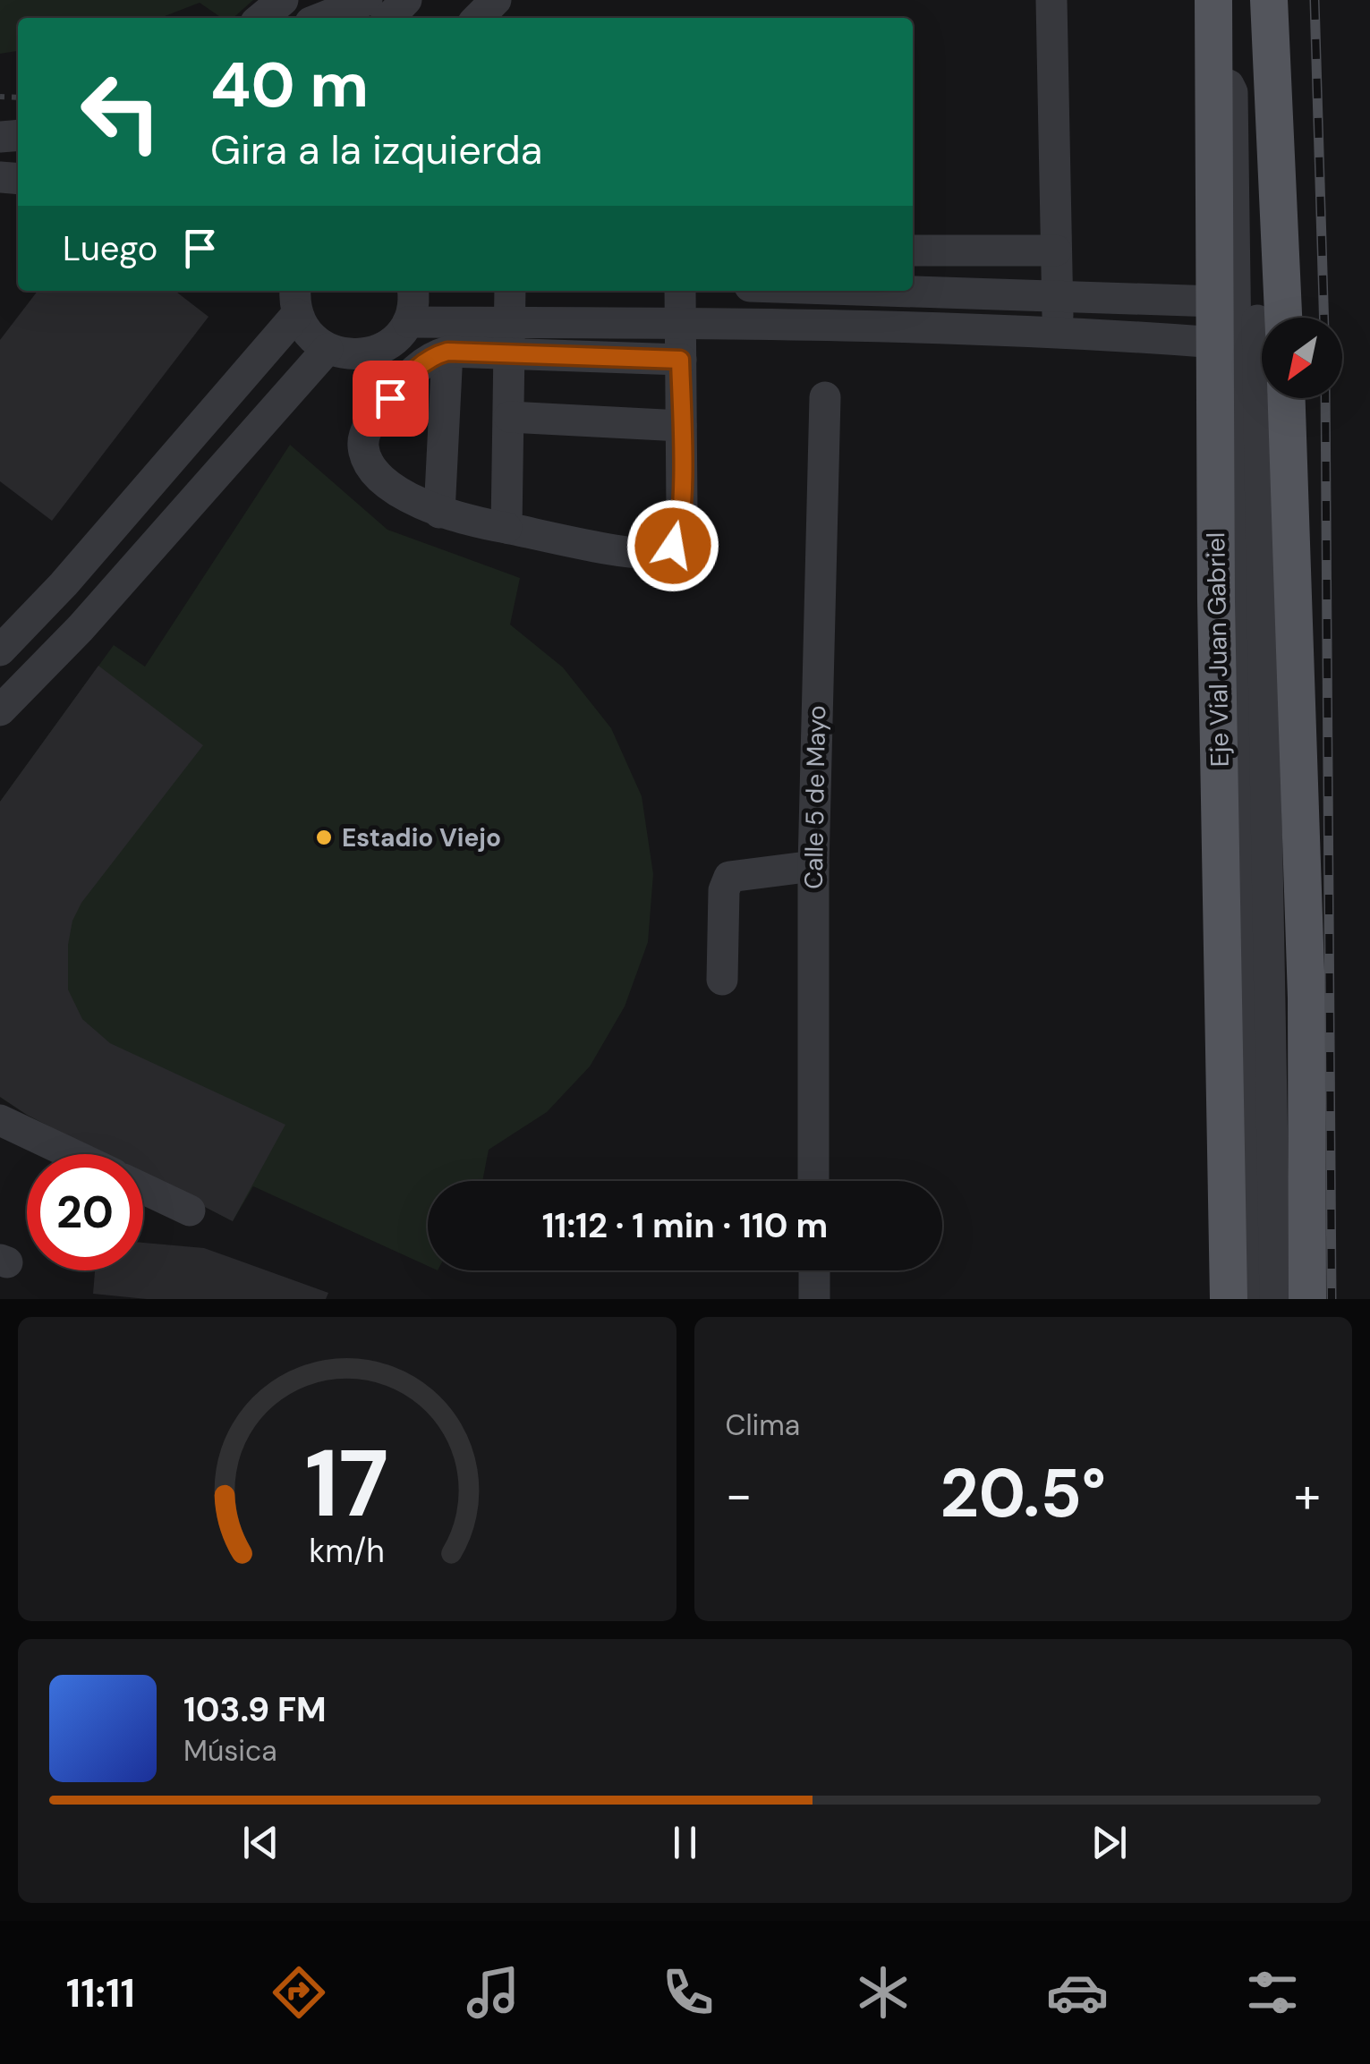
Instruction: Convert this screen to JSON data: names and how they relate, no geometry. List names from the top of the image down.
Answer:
{
  "streets": {
    "main road": ["Eje Vial Juan Gabriel"],
    "street": ["Calle 5 de Mayo"]
  },
  "places": ["Estadio Viejo"],
  "north": "bottom left",
  "page": {
    "turn": ["40 m", "Gira a la izquierda"],
    "then": "Luego",
    "limit": "20",
    "trip": "11:12 · 1 min · 110 m",
    "tile": "Clima",
    "heat": ["−", "20.5°", "+"],
    "song": ["103.9 FM", "Música"],
    "tabs": "11:11",
    "gauge": ["17", "km/h"]
  }
}
